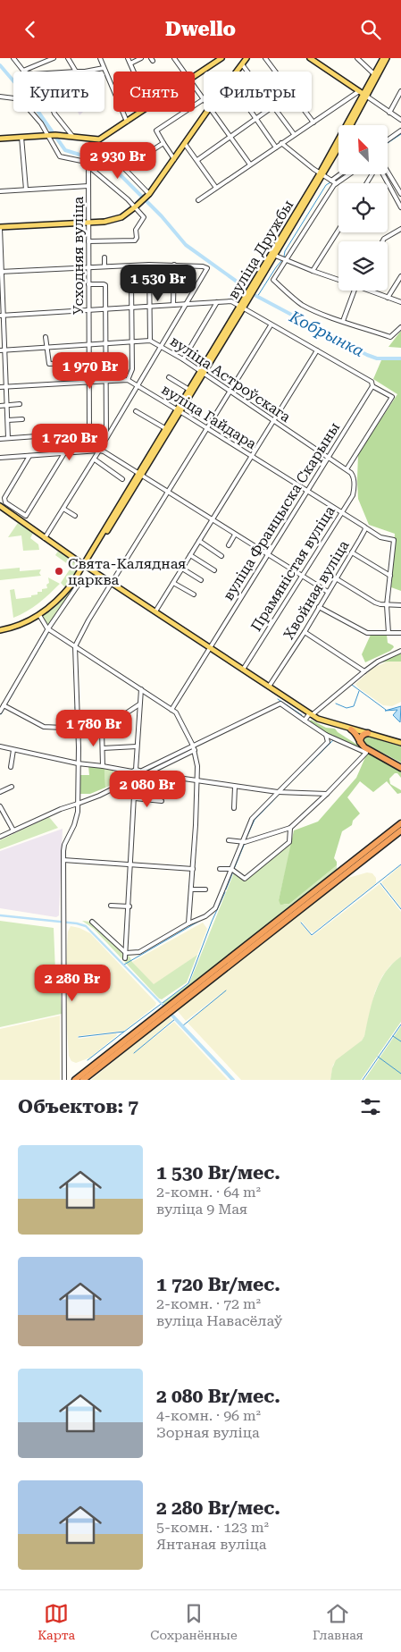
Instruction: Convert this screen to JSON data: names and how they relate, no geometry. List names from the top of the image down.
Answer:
{
  "streets": {
    "main road": ["вуліца Дружбы"],
    "street": [
      "Усходняя вуліца",
      "вуліца Астроўскага",
      "вуліца Гайдара",
      "вуліца Францыска Скарыны",
      "Прамяністая вуліца",
      "Хвойная вуліца"
    ]
  },
  "crossings": [
    ["вуліца Дружбы", "вуліца Астроўскага"],
    ["вуліца Дружбы", "вуліца Гайдара"],
    ["Усходняя вуліца", "вуліца Астроўскага"],
    ["вуліца Астроўскага", "вуліца Францыска Скарыны"],
    ["вуліца Астроўскага", "Прамяністая вуліца"],
    ["вуліца Гайдара", "вуліца Францыска Скарыны"],
    ["вуліца Гайдара", "Прамяністая вуліца"]
  ],
  "water": ["Кобрынка"],
  "places": ["Свята-Калядная царква"],
  "north": "top left",
  "page": {
    "header": "Dwello",
    "chip": ["Купить", "Снять", "Фильтры"],
    "price": [
      "2 930 Br",
      "1 530 Br",
      "1 970 Br",
      "1 720 Br",
      "1 780 Br",
      "2 080 Br",
      "2 280 Br"
    ],
    "heading": "Объектов: 7",
    "list": [
      {
        "name": "1 530 Br/мес.",
        "note": "2-комн. · 64 m² · вуліца 9 Мая"
      },
      {
        "name": "1 720 Br/мес.",
        "note": "2-комн. · 72 m² · вуліца Навасёлаў"
      },
      {
        "name": "2 080 Br/мес.",
        "note": "4-комн. · 96 m² · Зорная вуліца"
      },
      {
        "name": "2 280 Br/мес.",
        "note": "5-комн. · 123 m² · Янтаная вуліца"
      }
    ],
    "tabs": ["Карта", "Сохранённые", "Главная"]
  }
}
